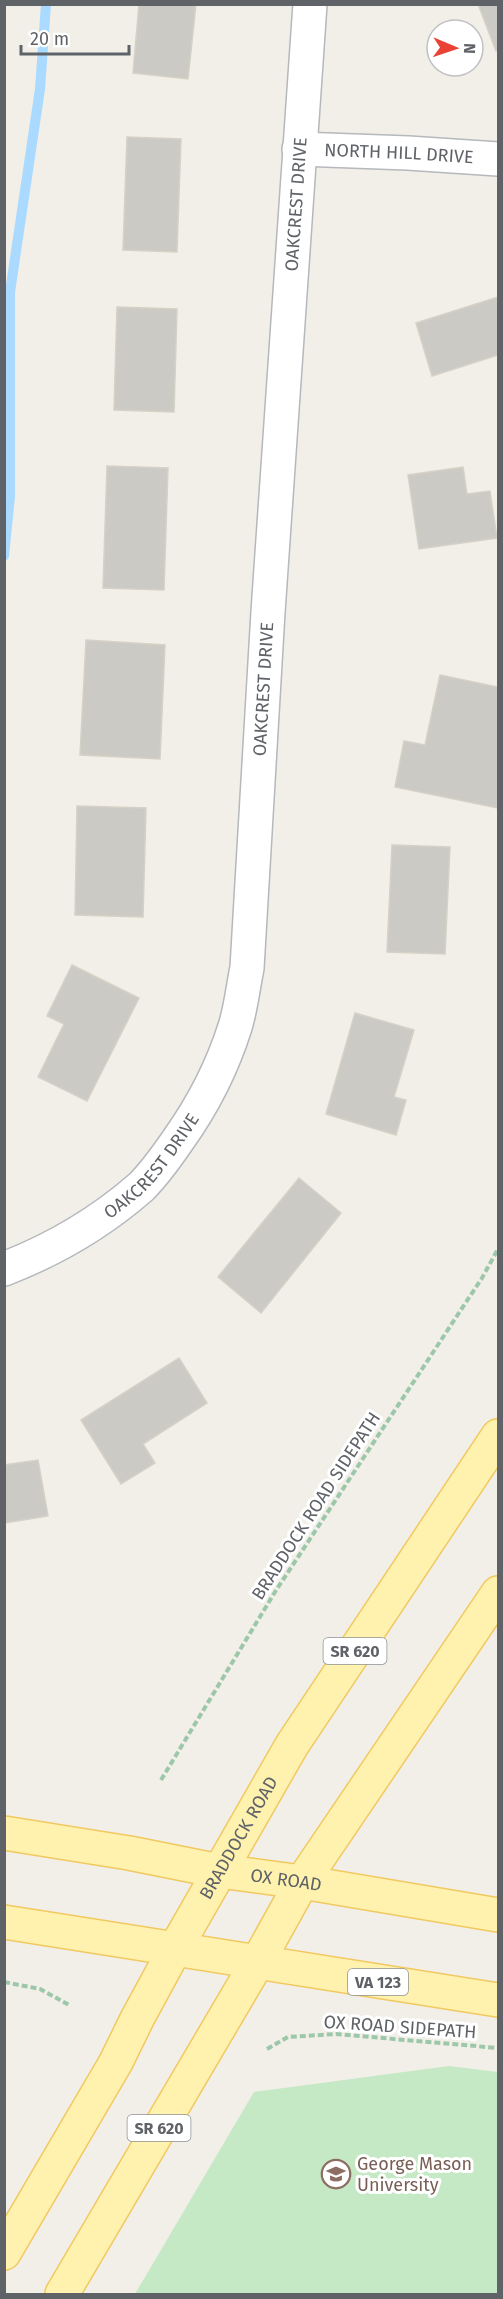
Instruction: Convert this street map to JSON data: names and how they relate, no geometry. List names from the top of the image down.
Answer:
{
  "streets": {
    "main road": [
      "SR 620",
      "BRADDOCK ROAD",
      "OX ROAD",
      "VA 123"
    ],
    "street": ["NORTH HILL DRIVE", "OAKCREST DRIVE"],
    "path": ["BRADDOCK ROAD SIDEPATH", "OX ROAD SIDEPATH"]
  },
  "crossings": [
    ["NORTH HILL DRIVE", "OAKCREST DRIVE"],
    ["SR 620", "OX ROAD"],
    ["SR 620", "VA 123"],
    ["BRADDOCK ROAD", "OX ROAD"],
    ["BRADDOCK ROAD", "VA 123"]
  ],
  "places": {
    "school or university": ["George Mason University"]
  },
  "scale_bar": "20 m",
  "north": "right"
}
